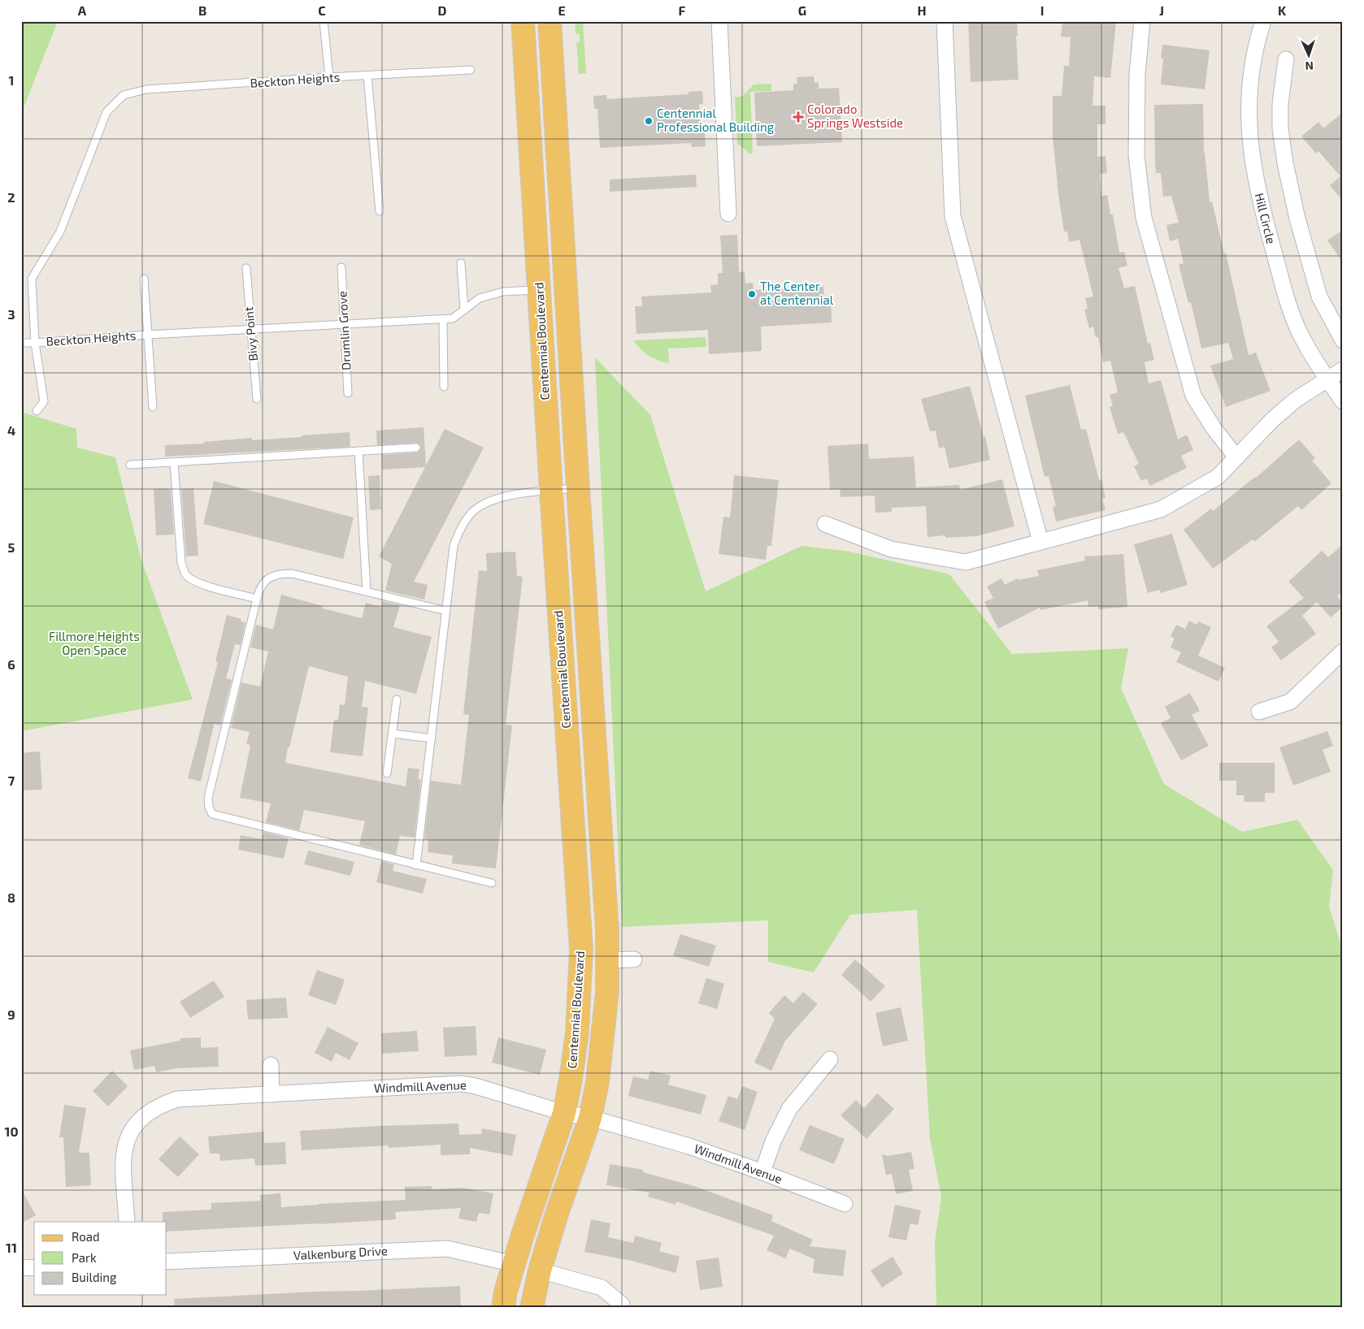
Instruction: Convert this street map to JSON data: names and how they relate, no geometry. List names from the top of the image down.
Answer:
{
  "streets": {
    "main road": ["Centennial Boulevard"],
    "street": ["Hill Circle", "Windmill Avenue", "Valkenburg Drive"],
    "lane": ["Beckton Heights", "Drumlin Grove", "Bivy Point"]
  },
  "crossings": [
    ["Beckton Heights", "Drumlin Grove"],
    ["Beckton Heights", "Bivy Point"],
    ["Beckton Heights", "Centennial Boulevard"],
    ["Centennial Boulevard", "Windmill Avenue"],
    ["Centennial Boulevard", "Valkenburg Drive"]
  ],
  "parks": ["Fillmore Heights Open Space"],
  "places": {
    "health": ["Colorado Springs Westside"],
    "other": ["Centennial Professional Building", "The Center at Centennial"]
  },
  "legend": ["Road", "Park", "Building"],
  "north": "bottom",
  "grid": {
    "columns": [
      "A",
      "B",
      "C",
      "D",
      "E",
      "F",
      "G",
      "H",
      "I",
      "J",
      "K"
    ],
    "rows": [
      "1",
      "2",
      "3",
      "4",
      "5",
      "6",
      "7",
      "8",
      "9",
      "10",
      "11"
    ]
  }
}
